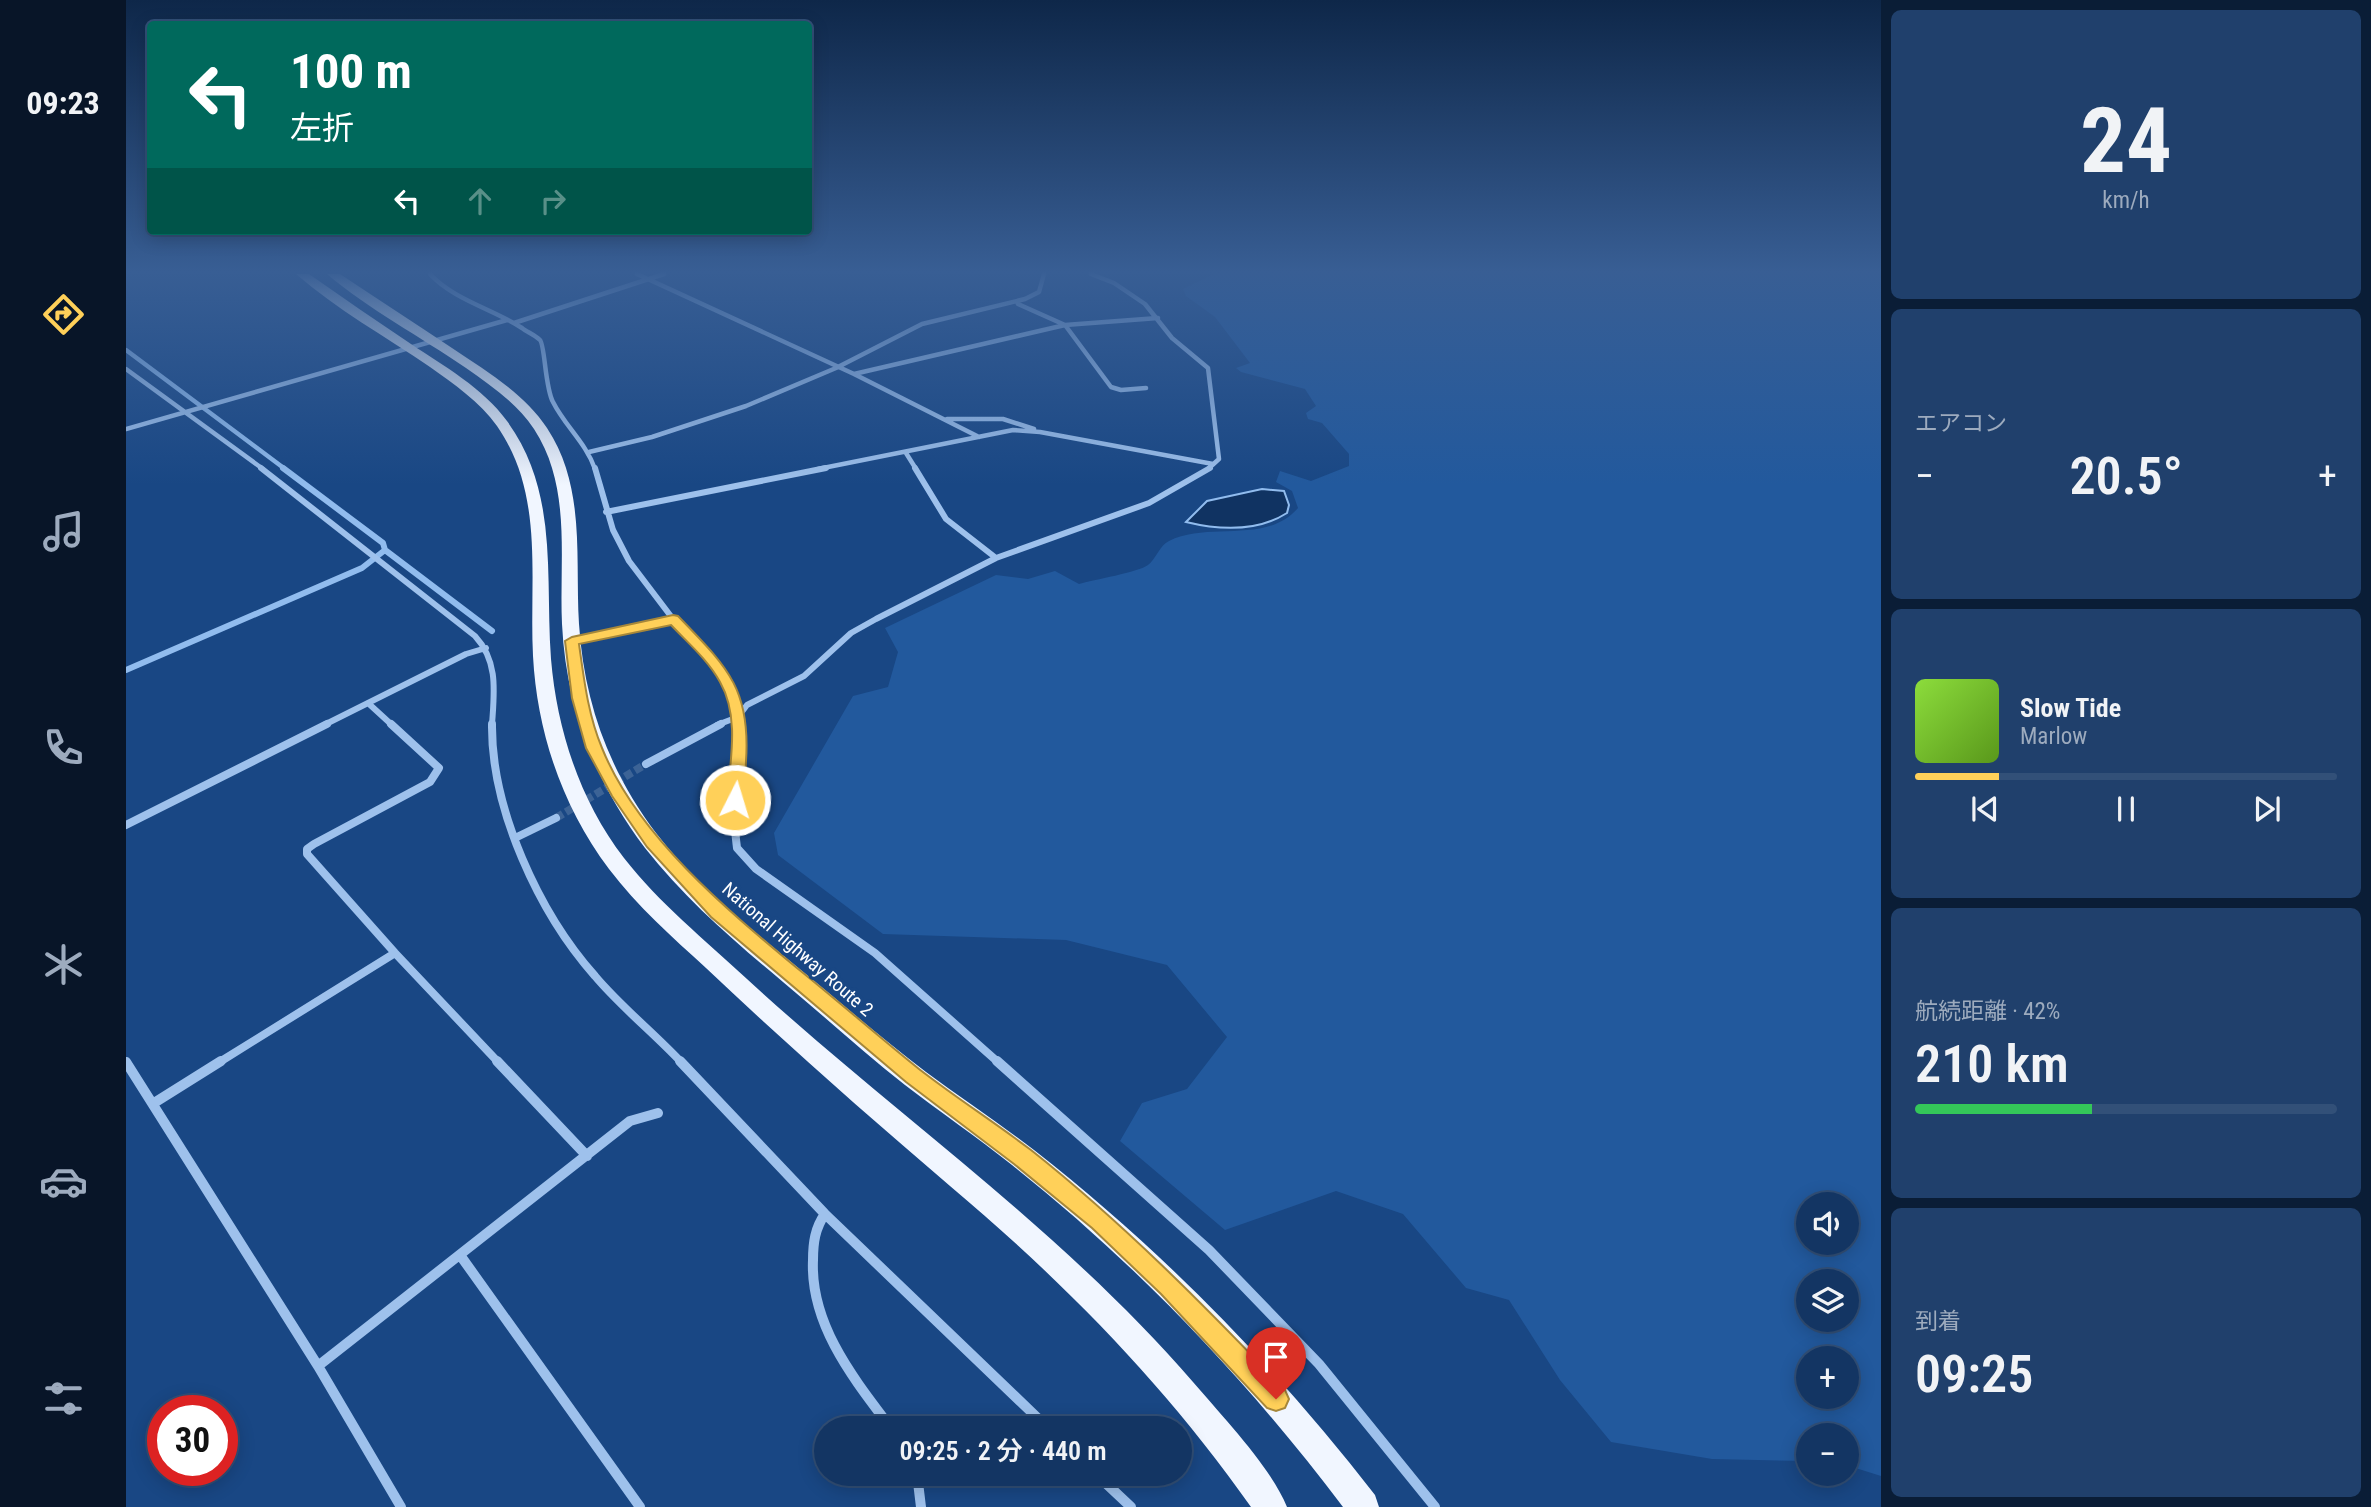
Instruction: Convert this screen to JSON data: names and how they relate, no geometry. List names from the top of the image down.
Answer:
{
  "streets": {
    "highway": ["National Highway Route 2"]
  },
  "page": {
    "tabs": "09:23",
    "tile": [
      ["24", "km/h"],
      "エアコン",
      ["航続距離 · 42%", "210 km"],
      ["到着", "09:25"]
    ],
    "turn": ["100 m", "左折"],
    "heat": ["−", "20.5°", "+"],
    "song": ["Slow Tide", "Marlow"],
    "map_buttons": ["+", "−"],
    "limit": "30",
    "trip": "09:25 · 2 分 · 440 m"
  }
}
